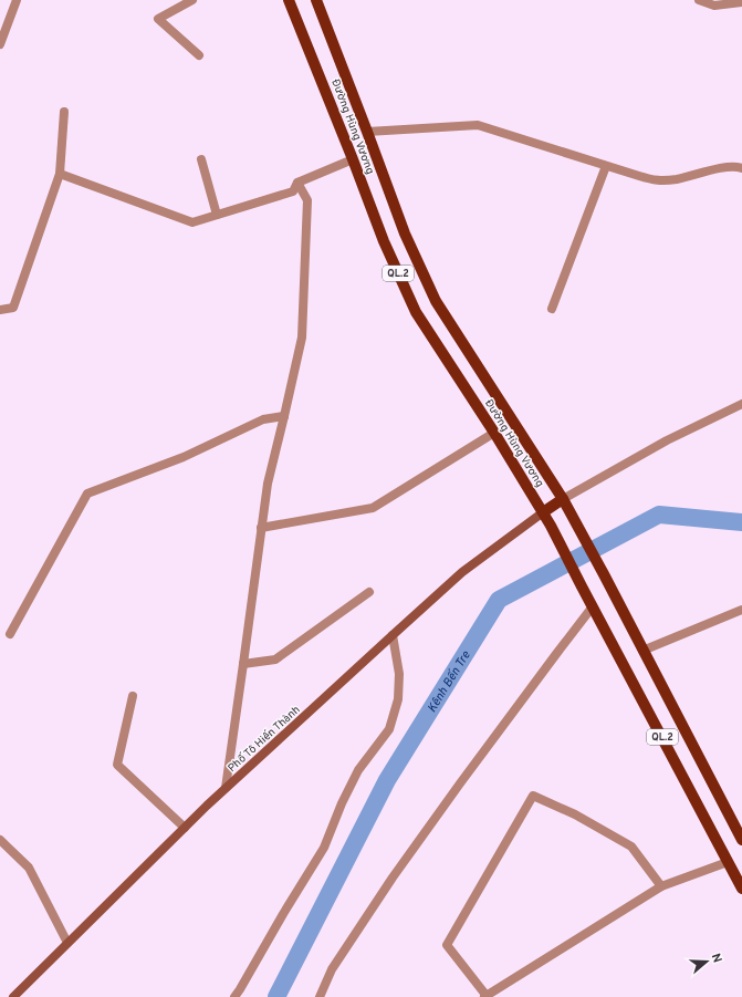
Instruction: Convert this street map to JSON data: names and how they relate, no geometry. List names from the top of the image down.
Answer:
{
  "streets": {
    "main road": ["Đường Hùng Vương", "QL.2"],
    "street": ["Phố Tô Hiến Thành"]
  },
  "crossings": [
    ["Đường Hùng Vương", "Phố Tô Hiến Thành"]
  ],
  "water": ["Kênh Bến Tre"],
  "north": "right"
}
